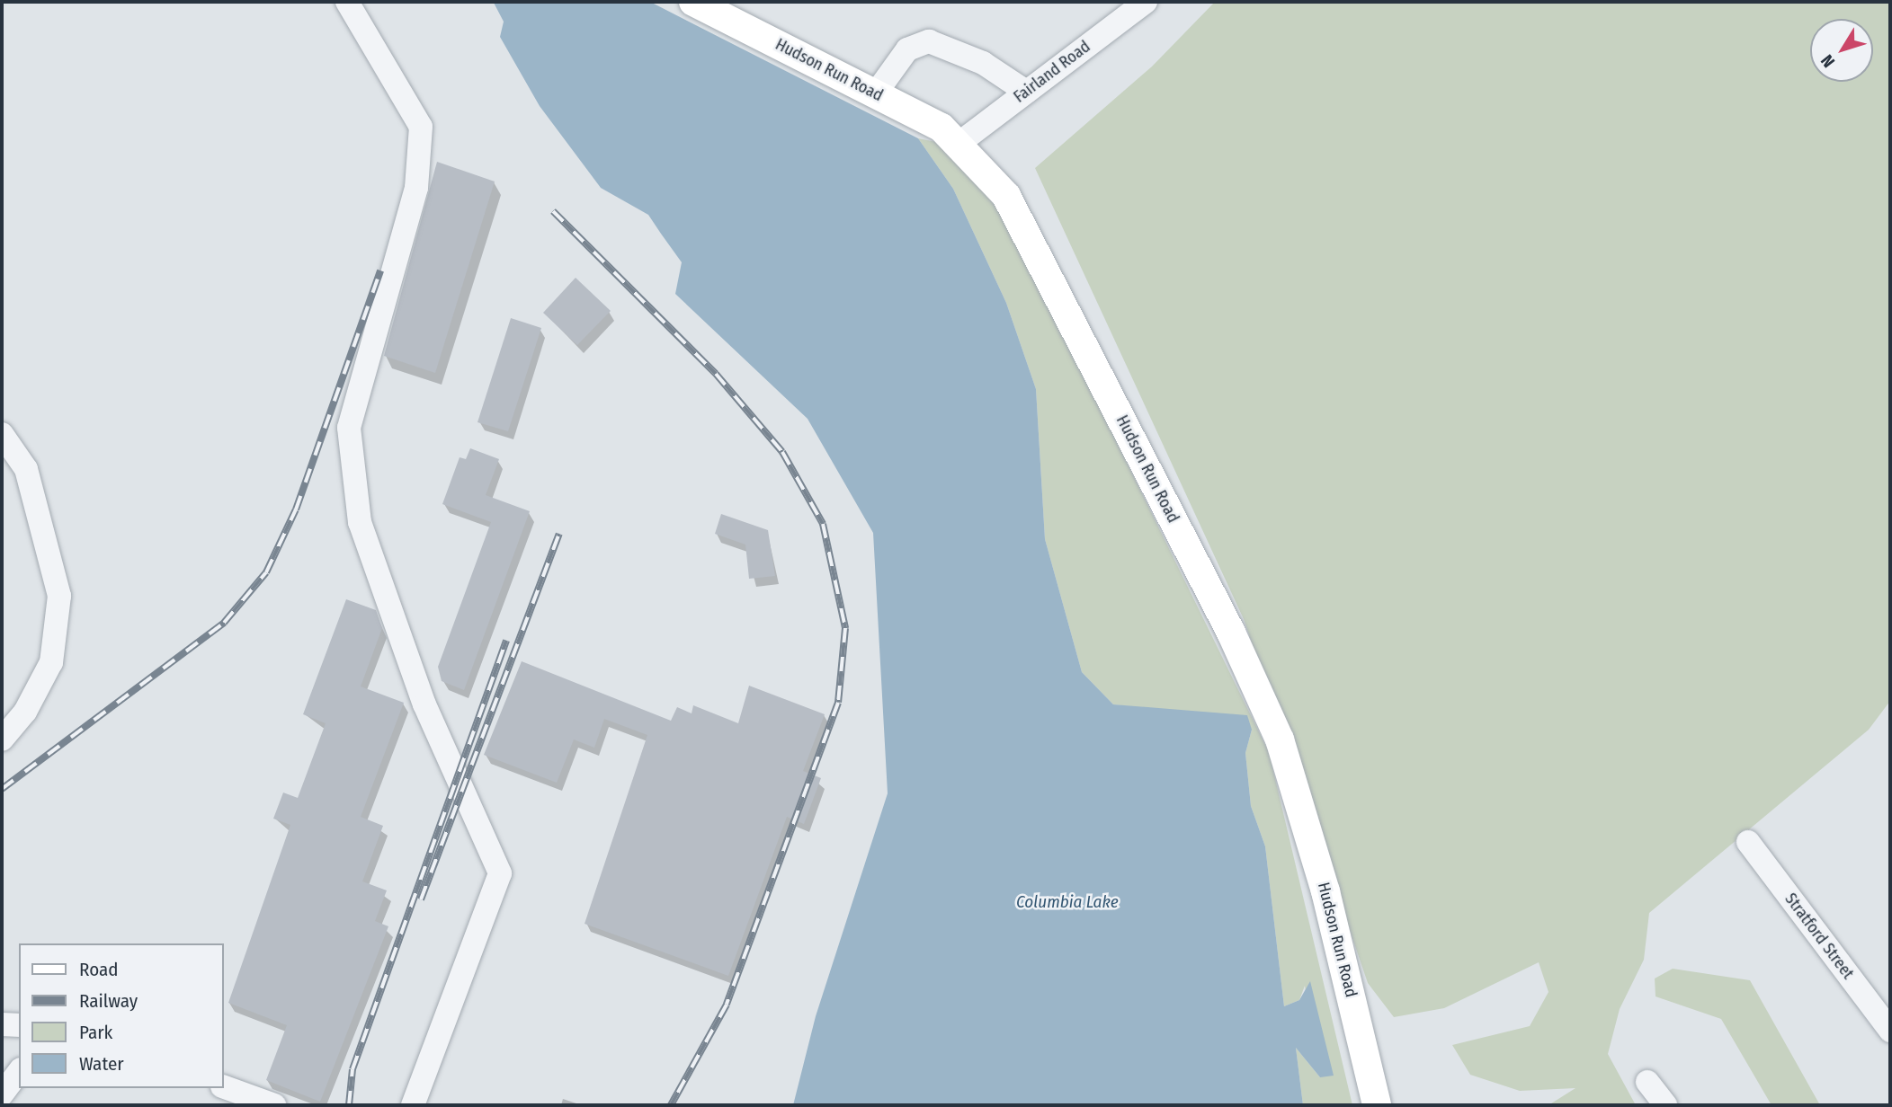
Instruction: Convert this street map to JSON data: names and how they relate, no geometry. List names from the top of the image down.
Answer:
{
  "streets": {
    "main road": ["Hudson Run Road"],
    "street": ["Fairland Road", "Stratford Street"]
  },
  "crossings": [
    ["Hudson Run Road", "Fairland Road"]
  ],
  "water": ["Columbia Lake"],
  "legend": [
    "Road",
    "Railway",
    "Park",
    "Water"
  ],
  "north": "bottom left"
}
